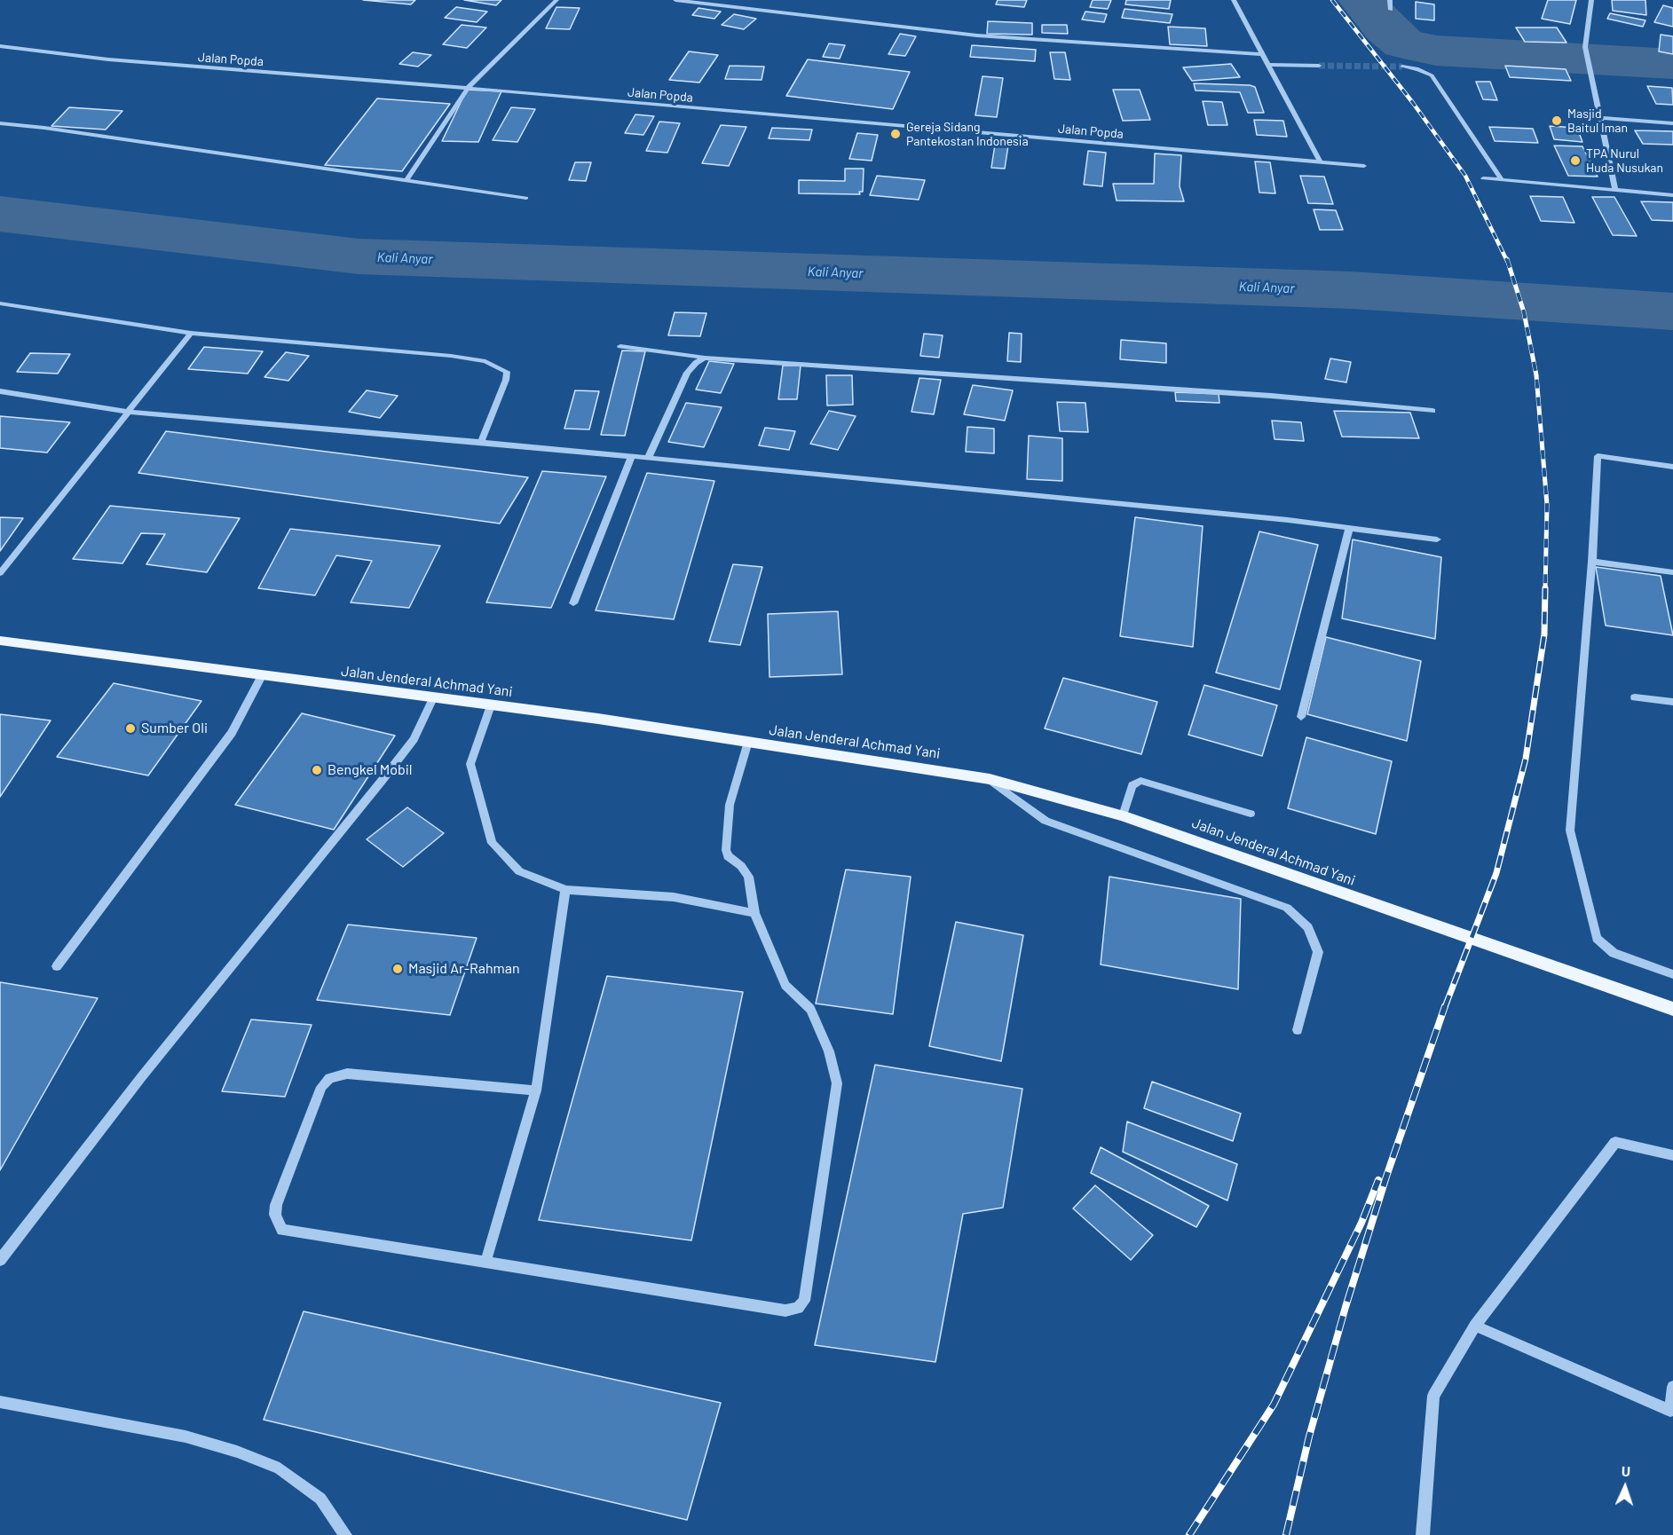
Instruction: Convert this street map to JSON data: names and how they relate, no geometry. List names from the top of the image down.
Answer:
{
  "streets": {
    "main road": ["Jalan Jenderal Achmad Yani"],
    "street": ["Jalan Popda"]
  },
  "water": ["Kali Anyar"],
  "places": [
    "Masjid Baitul Iman",
    "Gereja Sidang Pantekostan Indonesia",
    "TPA Nurul Huda Nusukan",
    "Sumber Oli",
    "Bengkel Mobil",
    "Masjid Ar-Rahman"
  ],
  "north": "top"
}
